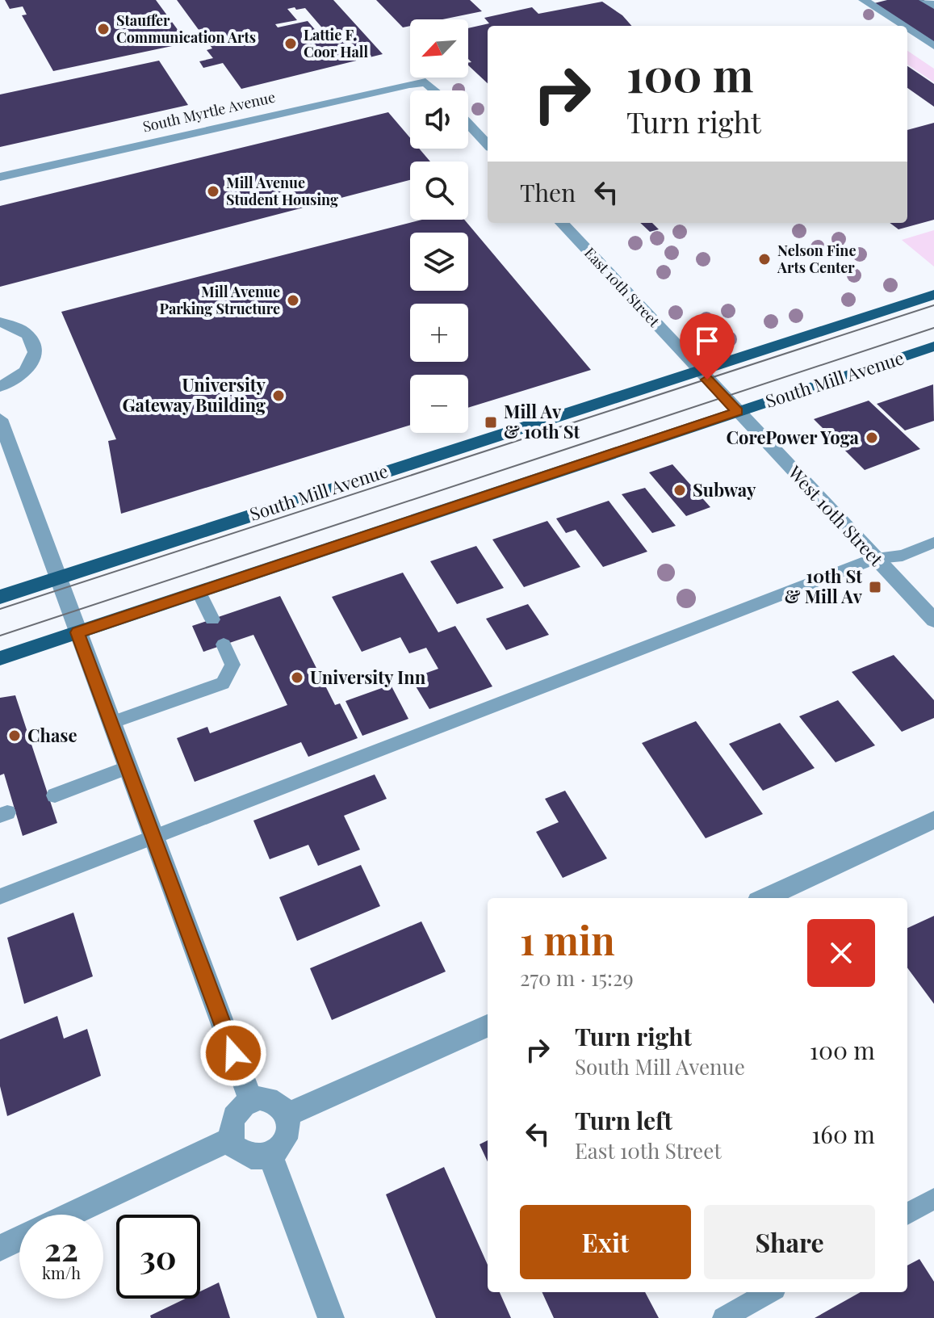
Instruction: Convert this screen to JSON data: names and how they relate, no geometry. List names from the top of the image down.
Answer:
{
  "streets": {
    "main road": ["South Mill Avenue"],
    "street": ["South Myrtle Avenue", "East 10th Street", "West 10th Street"]
  },
  "crossings": [
    ["East 10th Street", "South Mill Avenue"],
    ["East 10th Street", "West 10th Street"],
    ["South Mill Avenue", "West 10th Street"]
  ],
  "places": {
    "other": [
      "Stauffer Communication Arts",
      "Lattie F. Coor Hall",
      "Mill Avenue Student Housing",
      "Nelson Fine Arts Center",
      "Mill Avenue Parking Structure",
      "University Gateway Building",
      "CorePower Yoga",
      "Subway",
      "University Inn",
      "Chase"
    ],
    "transit": ["Mill Av & 10th St", "10th St & Mill Av"]
  },
  "north": "bottom left",
  "page": {
    "map_buttons": ["+", "−"],
    "turn": ["100 m", "Turn right"],
    "then": "Then",
    "heading": ["1 min", "270 m · 15:29"],
    "list": [
      {
        "name": "Turn right",
        "note": "South Mill Avenue",
        "value": "100 m"
      },
      {
        "name": "Turn left",
        "note": "East 10th Street",
        "value": "160 m"
      }
    ],
    "buttons": ["Exit", "Share"],
    "speed": "22 km/h",
    "limit": "30"
  }
}
